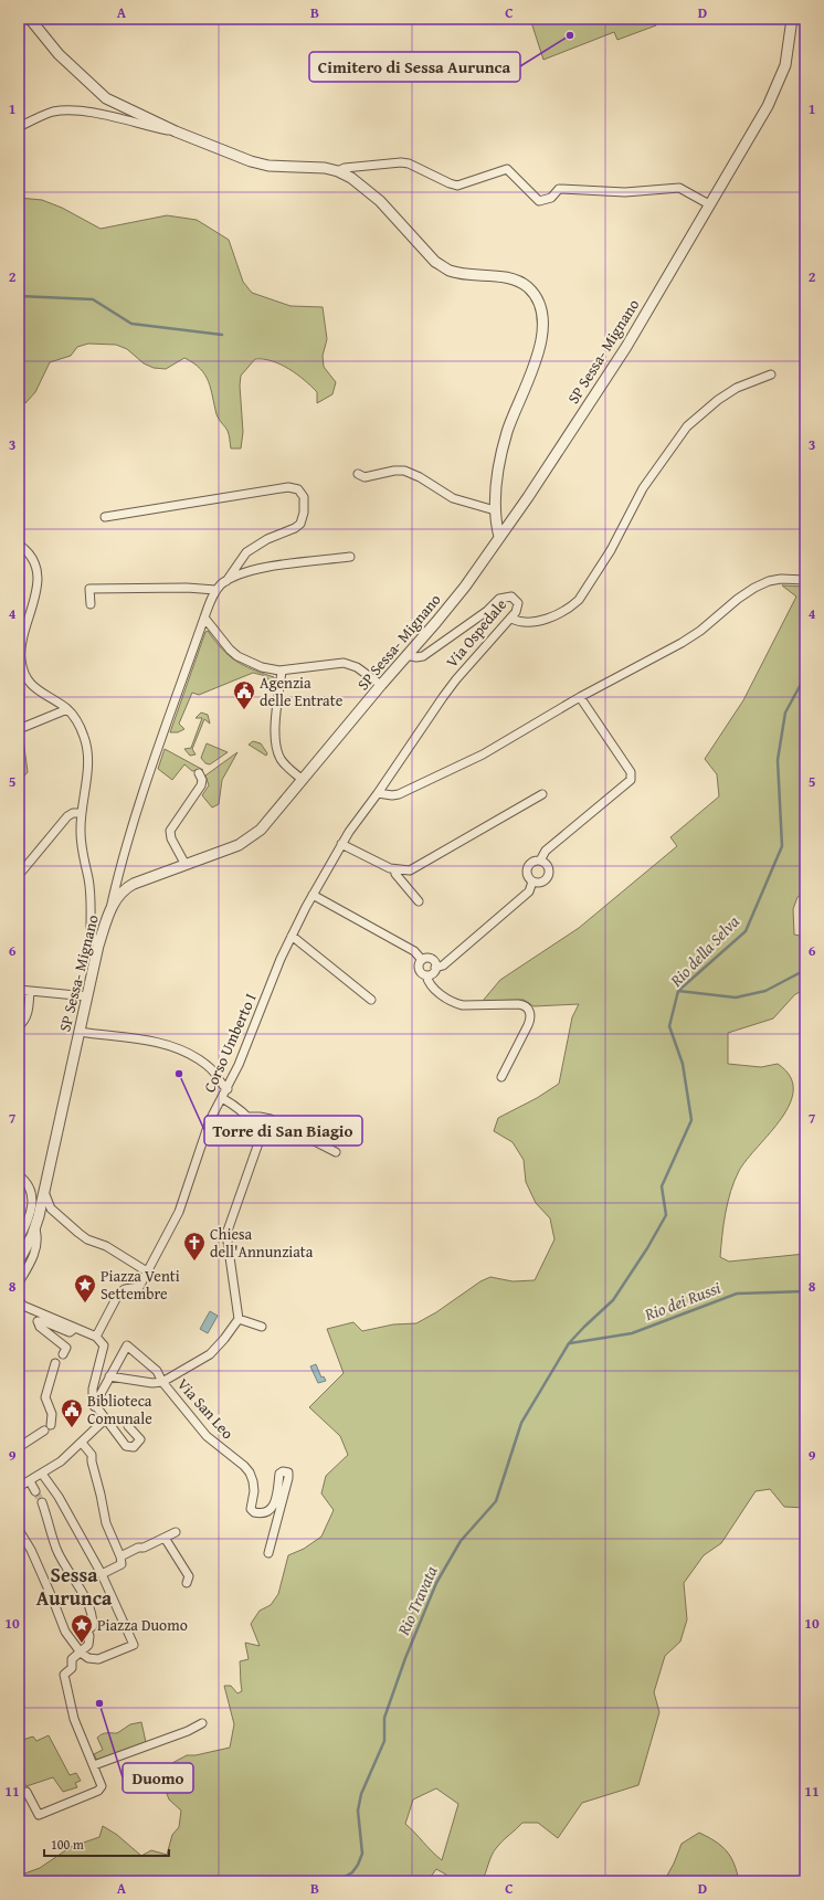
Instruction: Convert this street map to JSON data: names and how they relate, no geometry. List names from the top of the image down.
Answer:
{
  "streets": {
    "street": [
      "SP Sessa- Mignano",
      "Via Ospedale",
      "Corso Umberto I",
      "Via San Leo"
    ]
  },
  "crossings": [
    ["SP Sessa- Mignano", "Via Ospedale"],
    ["Via Ospedale", "Corso Umberto I"]
  ],
  "districts": ["Sessa Aurunca"],
  "water": ["Rio della Selva", "Rio dei Russi", "Rio Travata"],
  "places": {
    "other": ["Cimitero di Sessa Aurunca", "Torre di San Biagio", "Duomo"],
    "public building": ["Agenzia delle Entrate", "Biblioteca Comunale"],
    "church": ["Chiesa dell'Annunziata"],
    "place": ["Piazza Venti Settembre", "Piazza Duomo"]
  },
  "scale_bar": "100 m",
  "grid": {
    "columns": [
      "A",
      "B",
      "C",
      "D"
    ],
    "rows": [
      "1",
      "2",
      "3",
      "4",
      "5",
      "6",
      "7",
      "8",
      "9",
      "10",
      "11"
    ]
  }
}
